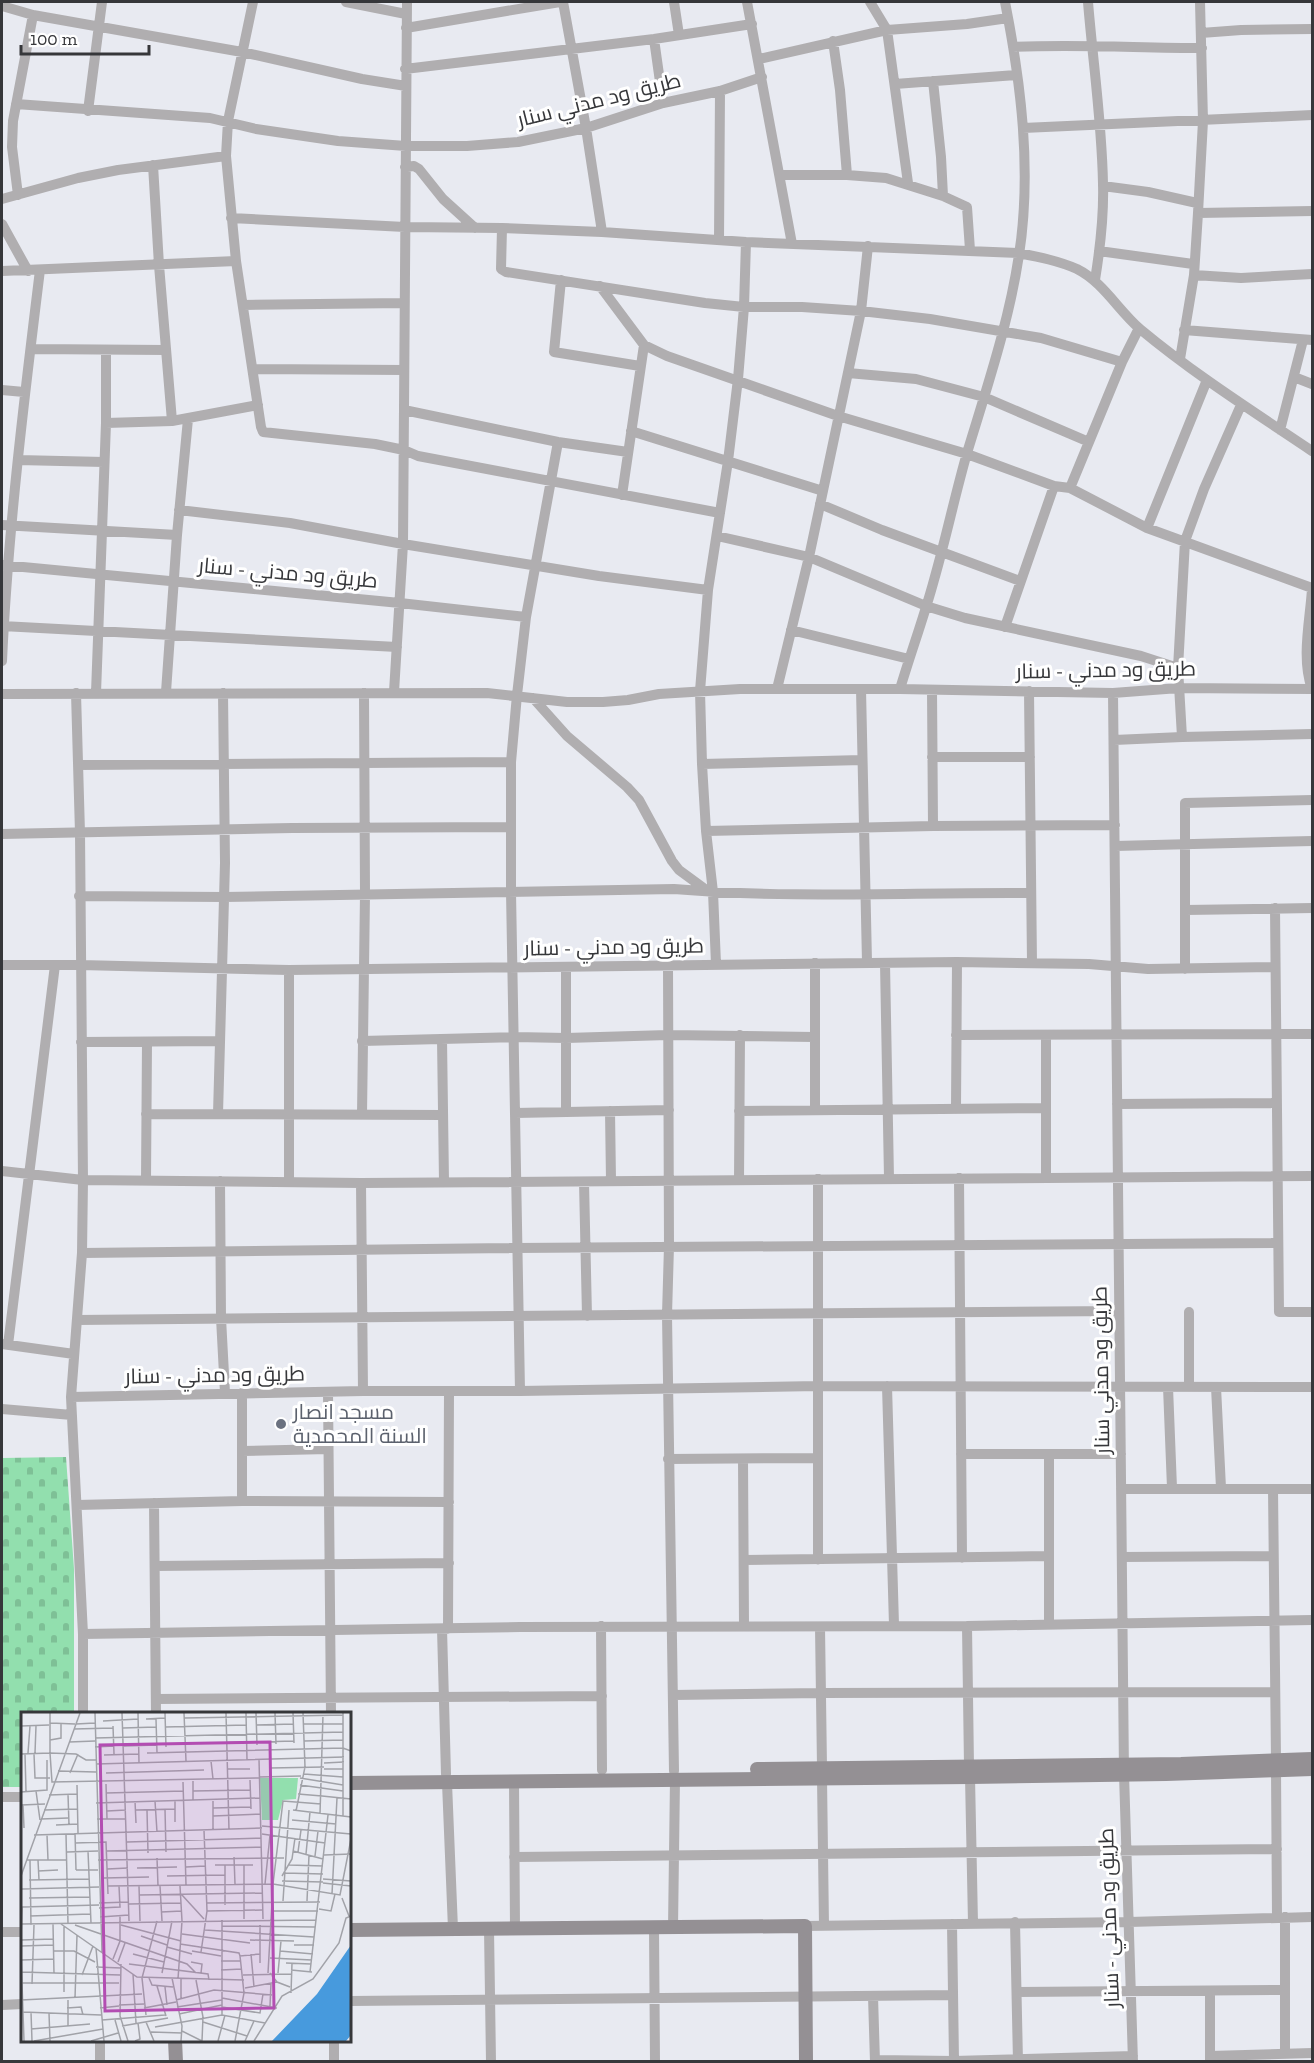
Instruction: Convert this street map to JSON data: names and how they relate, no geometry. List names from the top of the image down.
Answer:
{
  "streets": {
    "street": ["طريق ود مدني سنار", "طريق ود مدني - سنار"]
  },
  "crossings": [
    ["طريق ود مدني سنار", "طريق ود مدني - سنار"]
  ],
  "places": ["مسجد انصار السنة المحمدية"],
  "scale_bar": "100 m"
}
